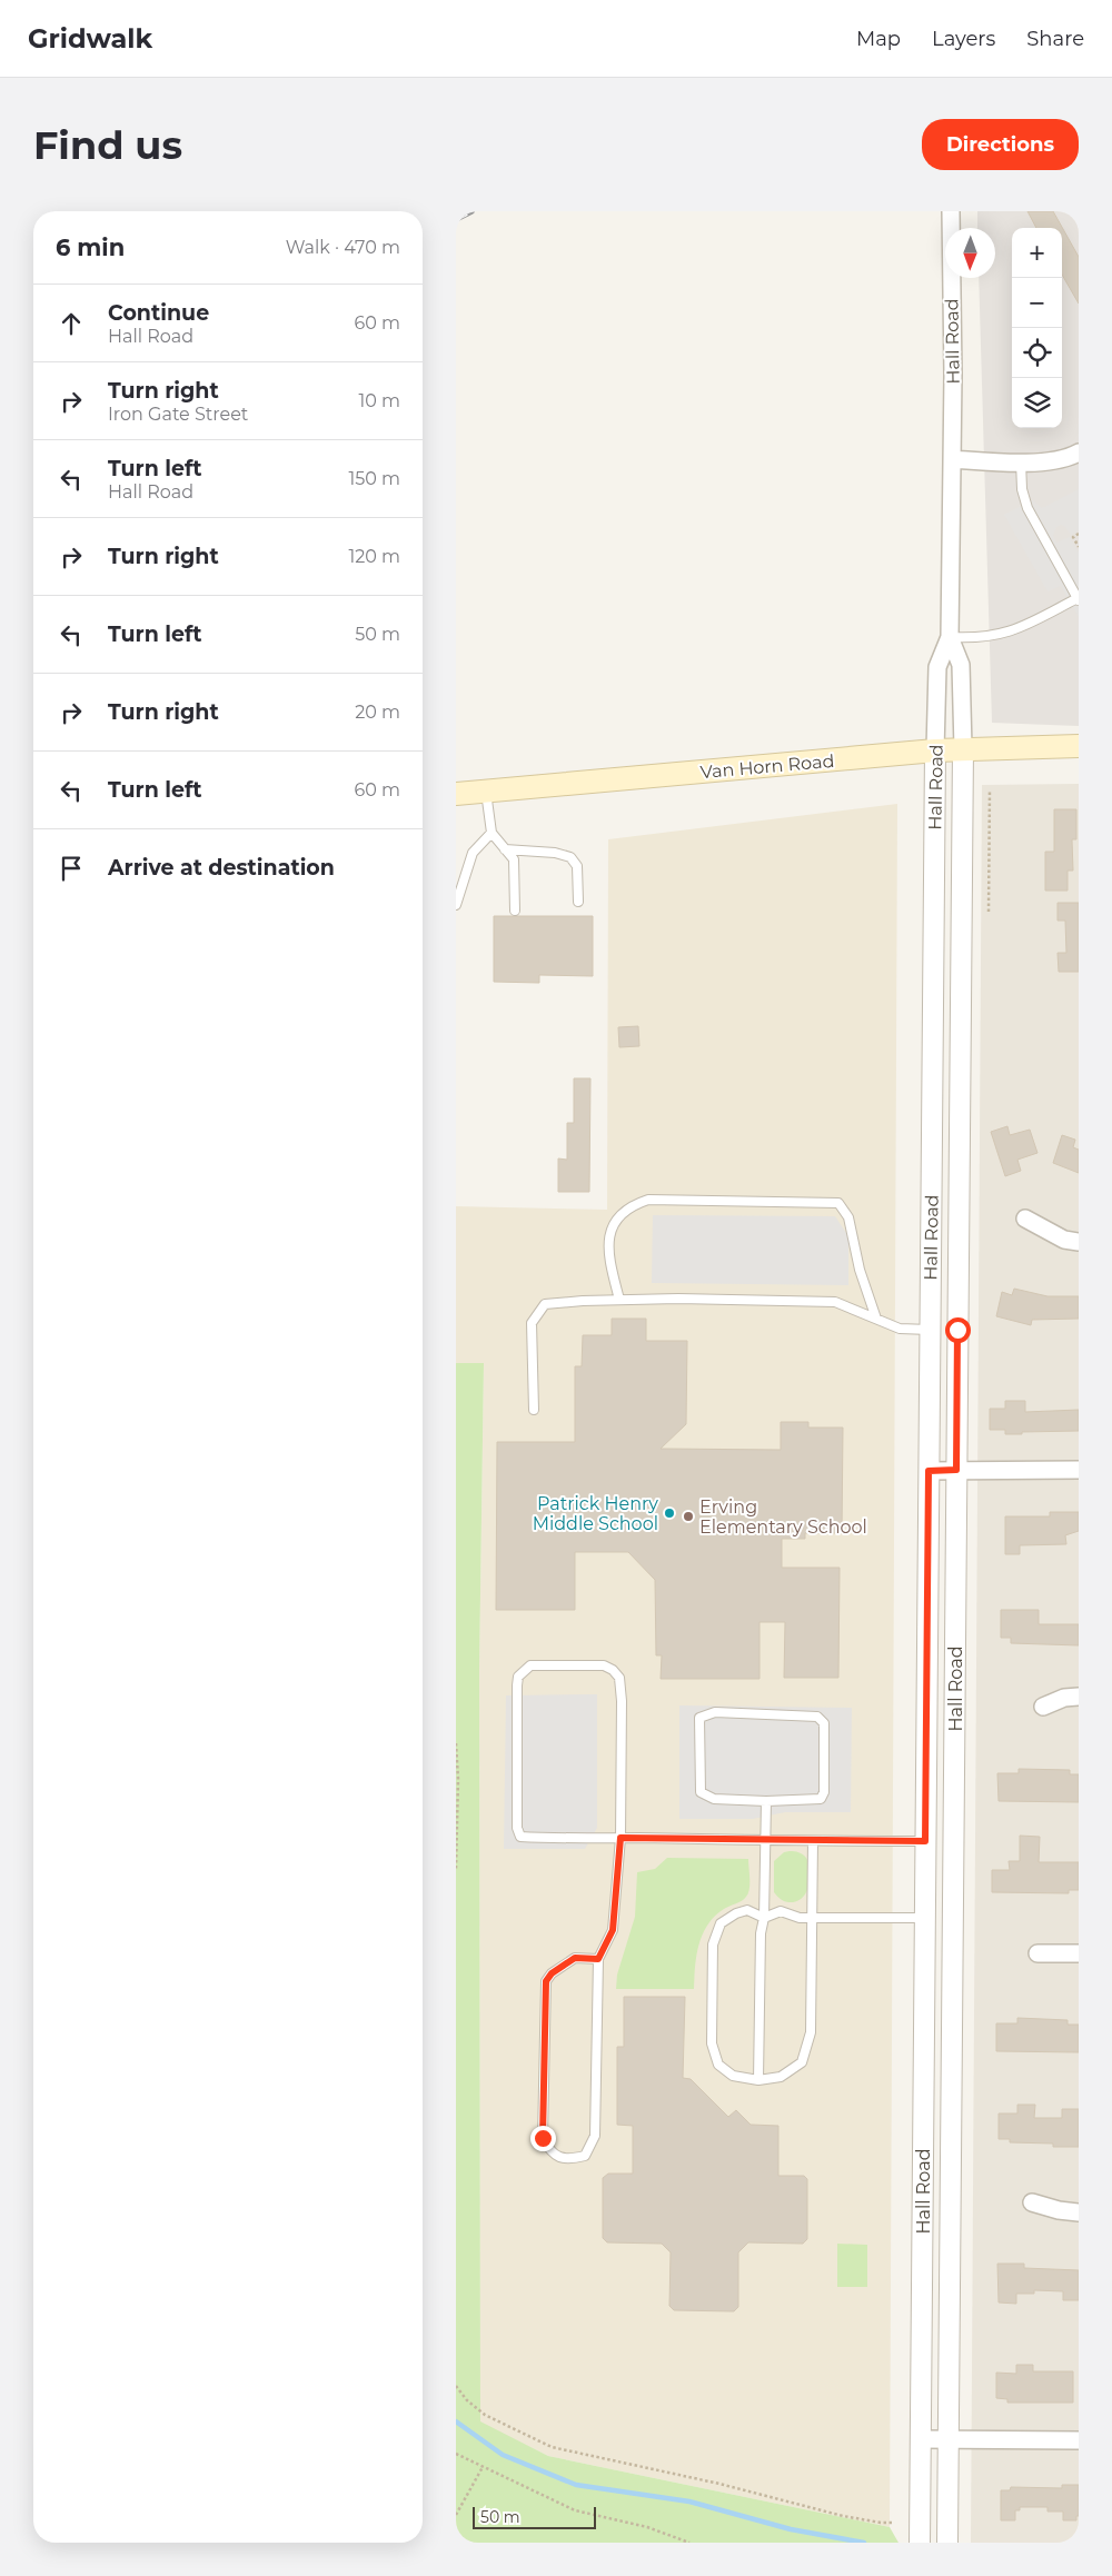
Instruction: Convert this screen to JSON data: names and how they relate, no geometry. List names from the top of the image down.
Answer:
{
  "streets": {
    "main road": ["Van Horn Road"],
    "street": ["Hall Road"]
  },
  "crossings": [
    ["Hall Road", "Van Horn Road"]
  ],
  "places": ["Patrick Henry Middle School", "Erving Elementary School"],
  "scale_bar": "50 m",
  "north": "bottom",
  "page": {
    "header": "Gridwalk",
    "nav": ["Map", "Layers", "Share"],
    "buttons": "Directions",
    "title": "Find us",
    "heading": ["6 min", "Walk · 470 m"],
    "map_buttons": ["+", "−"],
    "list": [
      ["Continue", "Hall Road", "60 m"],
      ["Turn right", "Iron Gate Street", "10 m"],
      ["Turn left", "Hall Road", "150 m"],
      ["Turn right", "120 m"],
      ["Turn left", "50 m"],
      ["Turn right", "20 m"],
      ["Turn left", "60 m"],
      "Arrive at destination"
    ],
    "scale": "50 m"
  }
}
